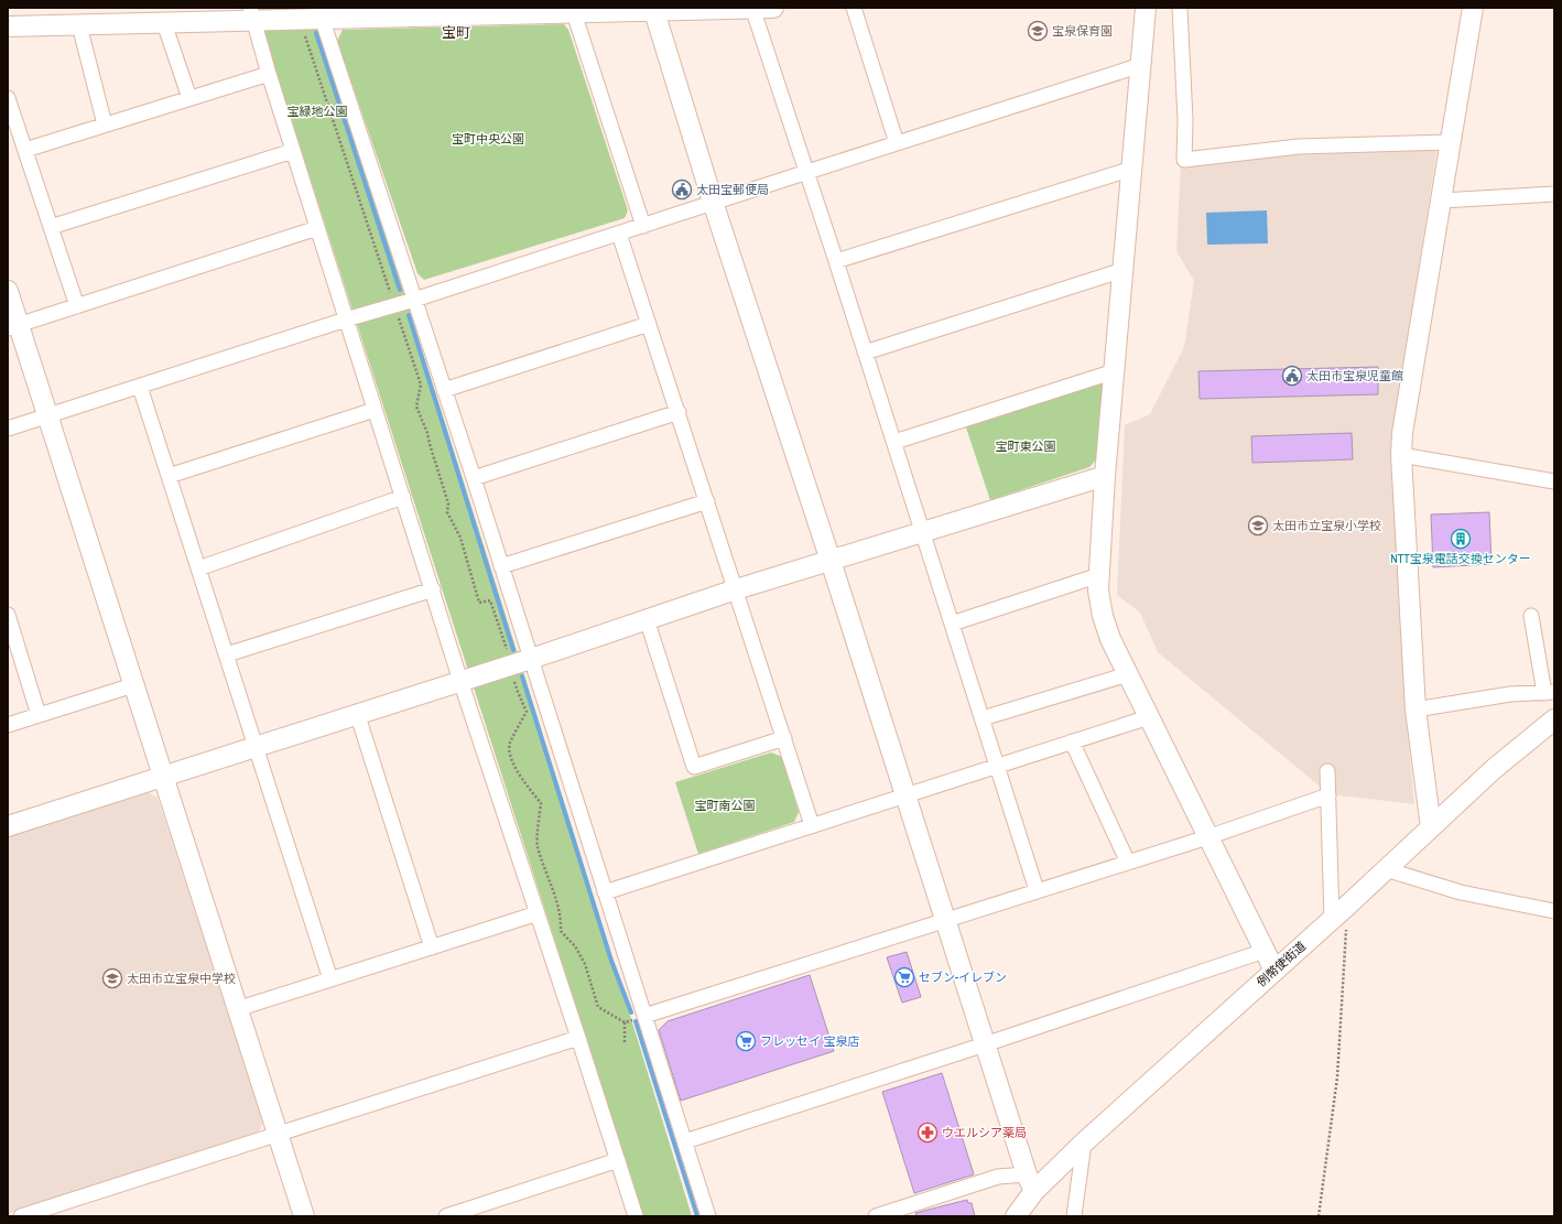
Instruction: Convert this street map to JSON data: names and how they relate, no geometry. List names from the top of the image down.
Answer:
{
  "streets": {
    "street": ["例幣使街道"]
  },
  "districts": ["宝町"],
  "parks": [
    "宝緑地公園",
    "宝町中央公園",
    "宝町東公園",
    "宝町南公園"
  ],
  "places": {
    "school or university": ["宝泉保育園", "太田市立宝泉小学校", "太田市立宝泉中学校"],
    "public building": ["太田宝郵便局", "太田市宝泉児童館"],
    "building": ["NTT宝泉電話交換センター"],
    "supermarket": ["セブン-イレブン", "フレッセイ 宝泉店"],
    "pharmacy": ["ウエルシア薬局"]
  }
}
